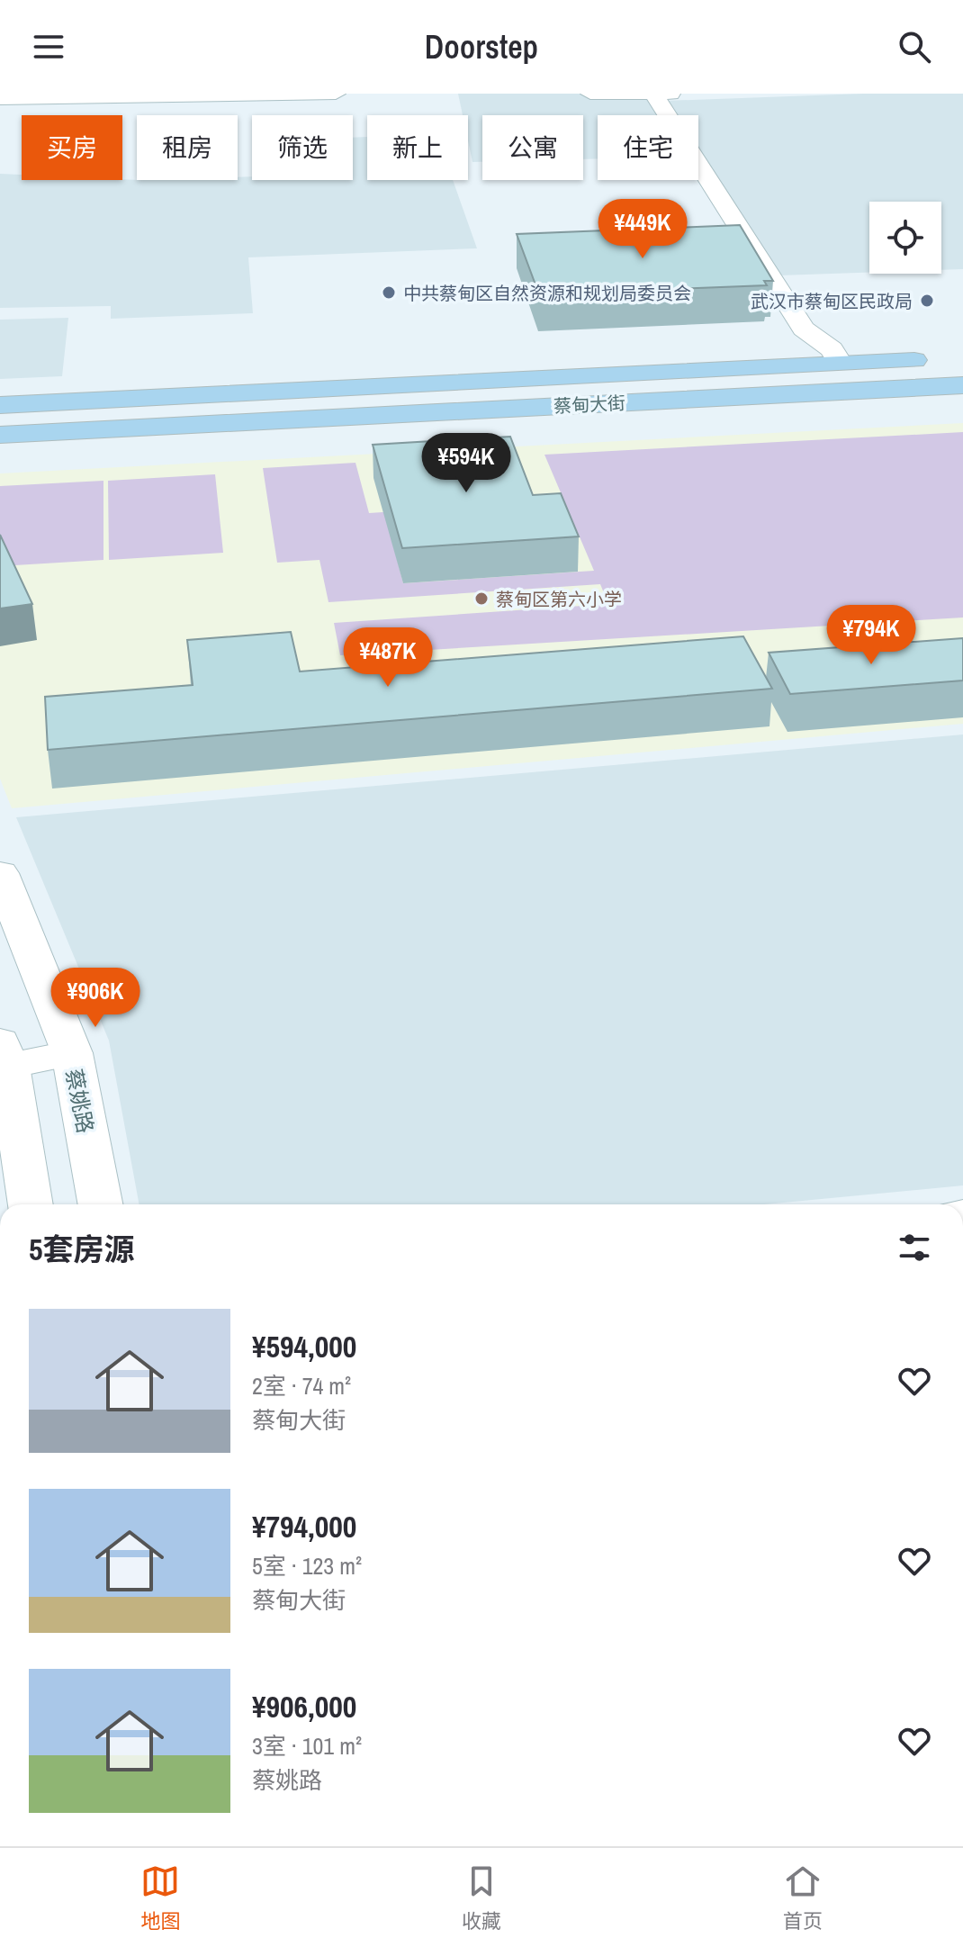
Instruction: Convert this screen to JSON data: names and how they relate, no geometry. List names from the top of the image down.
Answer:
{
  "streets": {
    "main road": ["蔡甸大街"],
    "street": ["蔡姚路"]
  },
  "places": ["中共蔡甸区自然资源和规划局委员会", "武汉市蔡甸区民政局", "蔡甸区第六小学"],
  "page": {
    "header": "Doorstep",
    "chip": [
      "买房",
      "租房",
      "筛选",
      "新上",
      "公寓",
      "住宅"
    ],
    "price": [
      "¥449K",
      "¥594K",
      "¥794K",
      "¥487K",
      "¥906K"
    ],
    "heading": "5套房源",
    "list": [
      {
        "name": "¥594,000",
        "note": "2室 · 74 m² · 蔡甸大街"
      },
      {
        "name": "¥794,000",
        "note": "5室 · 123 m² · 蔡甸大街"
      },
      {
        "name": "¥906,000",
        "note": "3室 · 101 m² · 蔡姚路"
      }
    ],
    "tabs": ["地图", "收藏", "首页"]
  }
}
